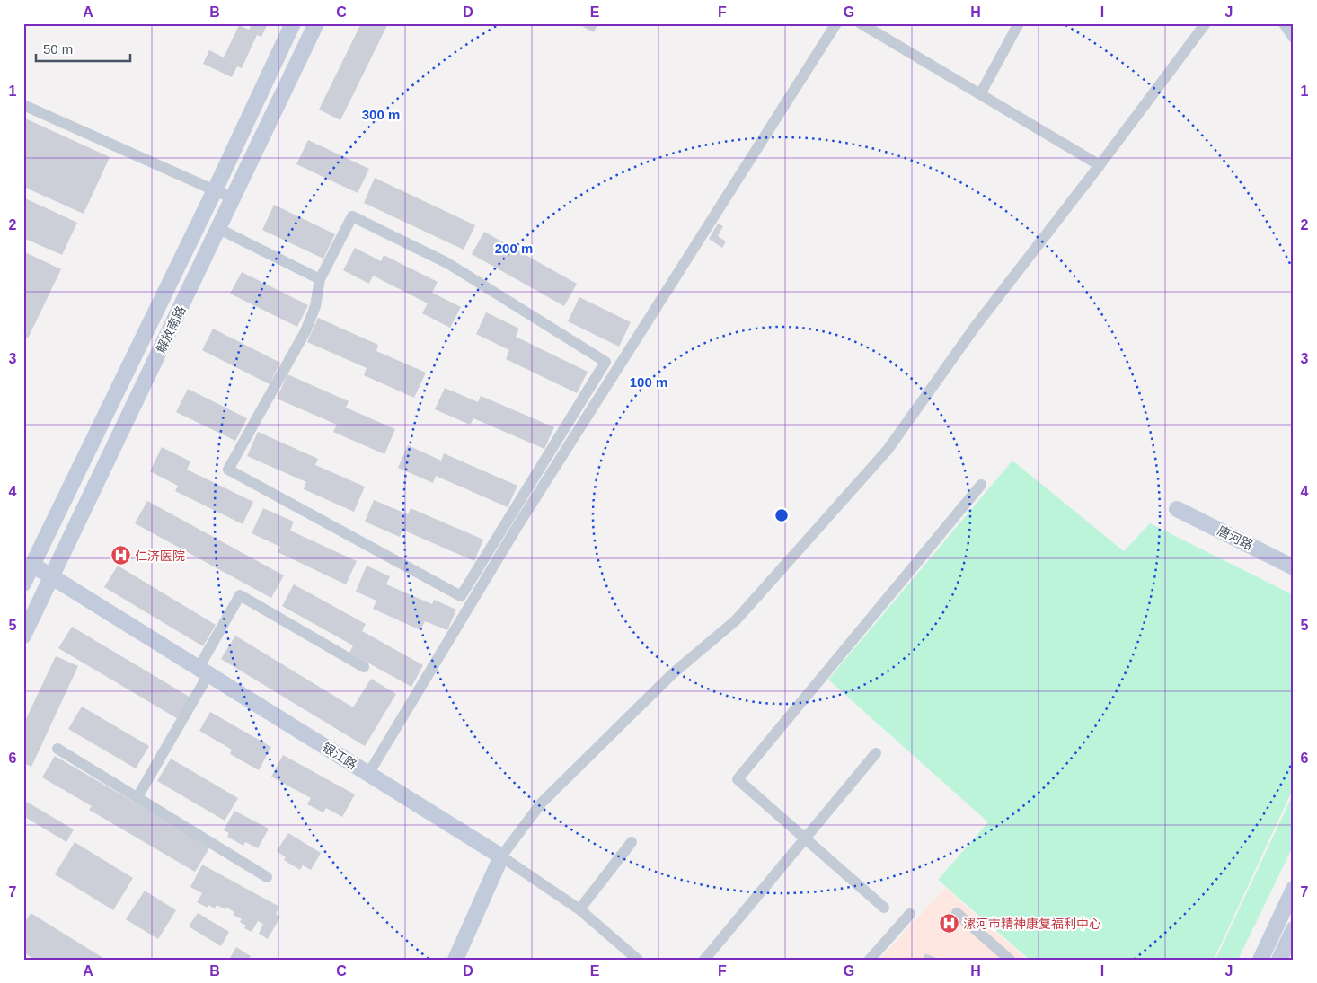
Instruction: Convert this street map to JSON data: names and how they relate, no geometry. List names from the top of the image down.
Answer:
{
  "streets": {
    "main road": ["解放南路", "唐河路", "银江路"]
  },
  "crossings": [
    ["解放南路", "银江路"]
  ],
  "places": {
    "hospital": ["仁济医院", "漯河市精神康复福利中心"]
  },
  "scale_bar": "50 m",
  "grid": {
    "columns": [
      "A",
      "B",
      "C",
      "D",
      "E",
      "F",
      "G",
      "H",
      "I",
      "J"
    ],
    "rows": [
      "1",
      "2",
      "3",
      "4",
      "5",
      "6",
      "7"
    ]
  },
  "rings": ["300 m", "200 m", "100 m"]
}
